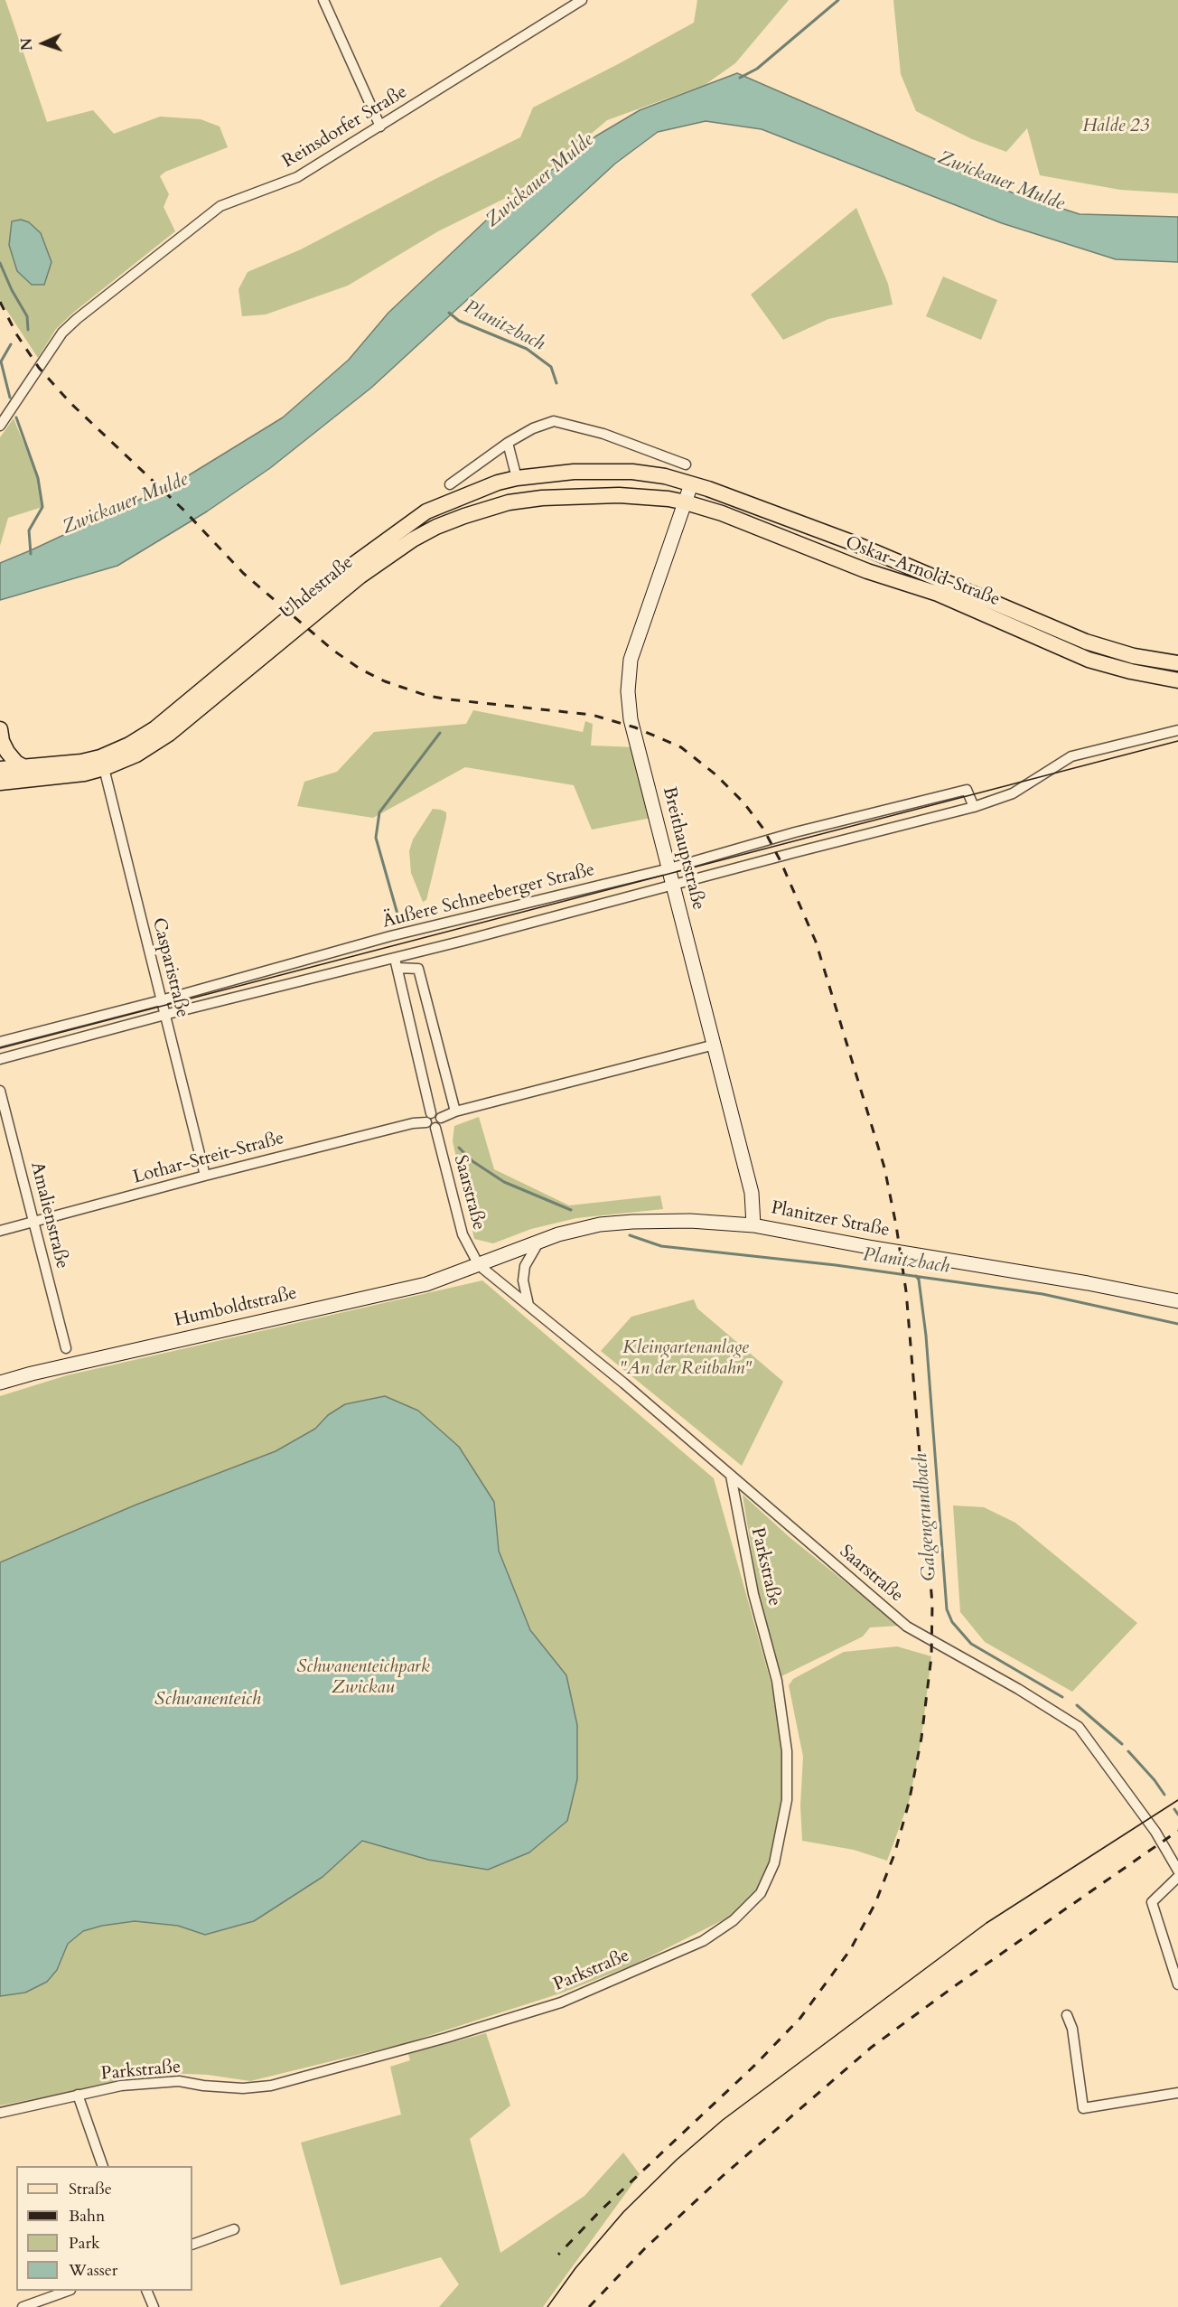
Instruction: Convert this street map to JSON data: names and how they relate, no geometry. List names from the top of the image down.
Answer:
{
  "streets": {
    "main road": [
      "Oskar-Arnold-Straße",
      "Uhdestraße",
      "Breithauptstraße",
      "Planitzer Straße",
      "Humboldtstraße"
    ],
    "street": [
      "Reinsdorfer Straße",
      "Äußere Schneeberger Straße",
      "Casparistraße",
      "Lothar-Streit-Straße",
      "Saarstraße",
      "Amalienstraße",
      "Parkstraße"
    ]
  },
  "crossings": [
    ["Oskar-Arnold-Straße", "Uhdestraße"],
    ["Oskar-Arnold-Straße", "Breithauptstraße"],
    ["Uhdestraße", "Breithauptstraße"],
    ["Uhdestraße", "Casparistraße"],
    ["Breithauptstraße", "Äußere Schneeberger Straße"],
    ["Breithauptstraße", "Planitzer Straße"],
    ["Äußere Schneeberger Straße", "Casparistraße"],
    ["Casparistraße", "Lothar-Streit-Straße"],
    ["Lothar-Streit-Straße", "Saarstraße"],
    ["Lothar-Streit-Straße", "Amalienstraße"],
    ["Saarstraße", "Planitzer Straße"],
    ["Saarstraße", "Humboldtstraße"],
    ["Saarstraße", "Parkstraße"],
    ["Planitzer Straße", "Humboldtstraße"]
  ],
  "water": [
    "Zwickauer Mulde",
    "Planitzbach",
    "Galgengrundbach",
    "Schwanenteich"
  ],
  "parks": ["Halde 23", "Kleingartenanlage \"An der Reitbahn\"", "Schwanenteichpark Zwickau"],
  "legend": [
    "Straße",
    "Bahn",
    "Park",
    "Wasser"
  ],
  "north": "left"
}
